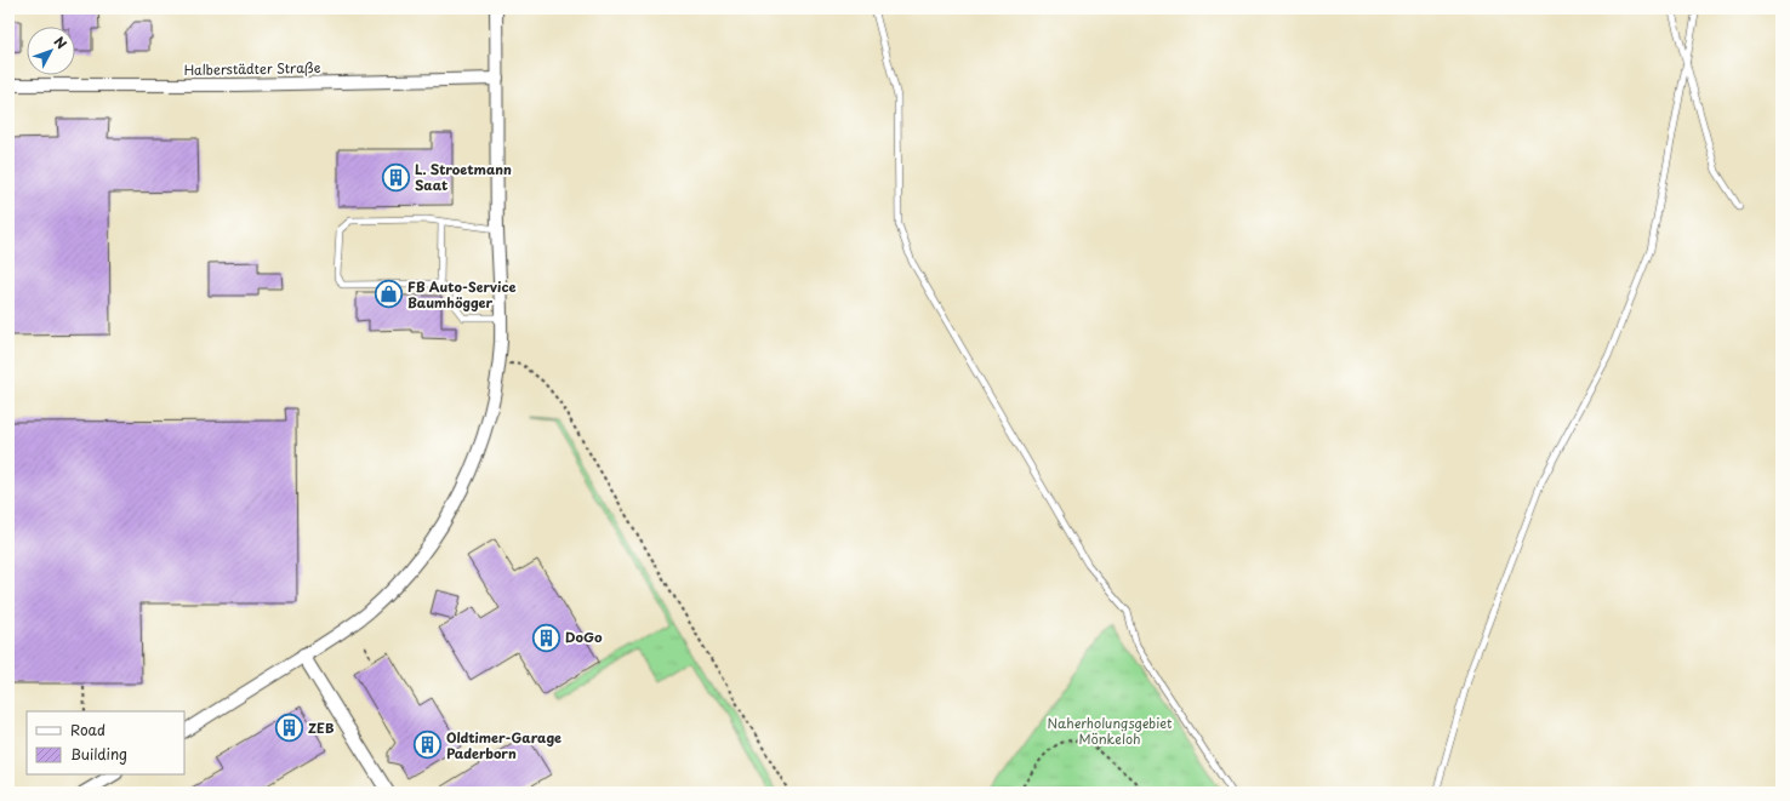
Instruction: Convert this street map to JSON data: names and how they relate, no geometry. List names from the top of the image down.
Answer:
{
  "streets": {
    "street": ["Halberstädter Straße"]
  },
  "parks": ["Naherholungsgebiet Mönkeloh"],
  "places": {
    "building": [
      "L. Stroetmann Saat",
      "DoGo",
      "ZEB",
      "Oldtimer-Garage Paderborn"
    ],
    "shop": ["FB Auto-Service Baumhögger"]
  },
  "legend": ["Road", "Building"],
  "north": "top right"
}
